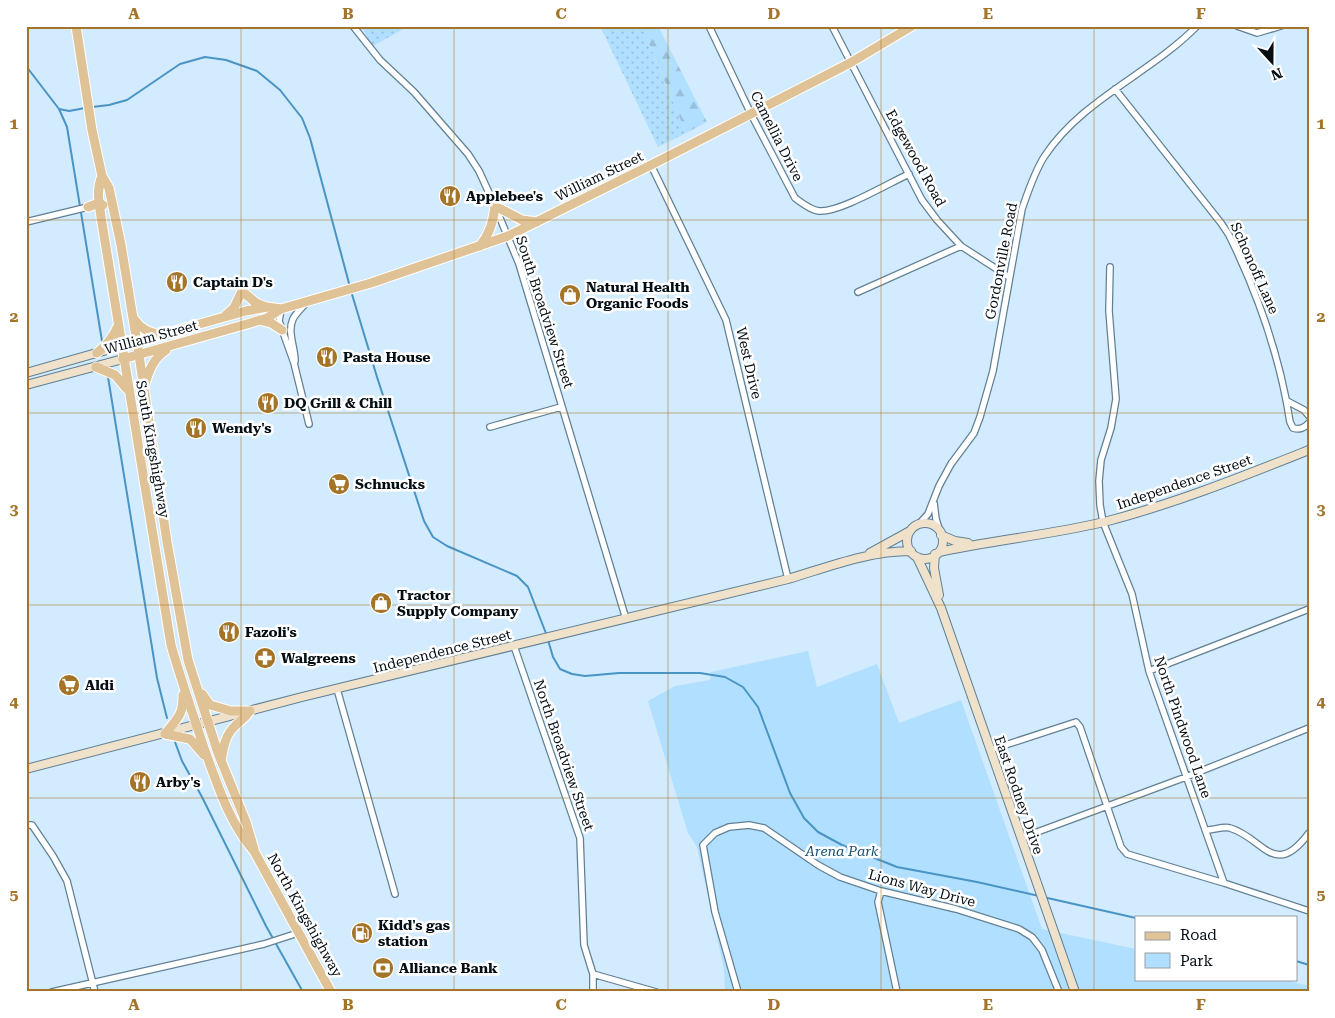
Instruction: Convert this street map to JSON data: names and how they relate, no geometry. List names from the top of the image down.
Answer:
{
  "streets": {
    "main road": ["William Street", "South Kingshighway", "North Kingshighway"],
    "street": [
      "Camellia Drive",
      "Edgewood Road",
      "Gordonville Road",
      "Schonoff Lane",
      "South Broadview Street",
      "West Drive",
      "Independence Street",
      "North Pindwood Lane",
      "North Broadview Street",
      "East Rodney Drive",
      "Lions Way Drive"
    ]
  },
  "crossings": [
    ["Camellia Drive", "Edgewood Road"],
    ["Camellia Drive", "William Street"],
    ["Edgewood Road", "William Street"],
    ["Edgewood Road", "Gordonville Road"],
    ["William Street", "South Broadview Street"],
    ["William Street", "West Drive"],
    ["William Street", "South Kingshighway"],
    ["Gordonville Road", "Schonoff Lane"],
    ["Gordonville Road", "Independence Street"],
    ["Gordonville Road", "East Rodney Drive"],
    ["South Broadview Street", "Independence Street"],
    ["West Drive", "Independence Street"],
    ["South Kingshighway", "Independence Street"],
    ["South Kingshighway", "North Kingshighway"],
    ["Independence Street", "North Pindwood Lane"],
    ["Independence Street", "North Broadview Street"],
    ["Independence Street", "East Rodney Drive"],
    ["Independence Street", "North Kingshighway"]
  ],
  "parks": ["Arena Park"],
  "places": {
    "restaurant": [
      "Applebee's",
      "Captain D's",
      "Pasta House",
      "DQ Grill & Chill",
      "Wendy's",
      "Fazoli's",
      "Arby's"
    ],
    "shop": ["Natural Health Organic Foods", "Tractor Supply Company"],
    "supermarket": ["Schnucks", "Aldi"],
    "pharmacy": ["Walgreens"],
    "fuel station": ["Kidd's gas station"],
    "bank": ["Alliance Bank"]
  },
  "legend": ["Road", "Park"],
  "north": "bottom",
  "grid": {
    "columns": [
      "A",
      "B",
      "C",
      "D",
      "E",
      "F"
    ],
    "rows": [
      "1",
      "2",
      "3",
      "4",
      "5"
    ]
  }
}
